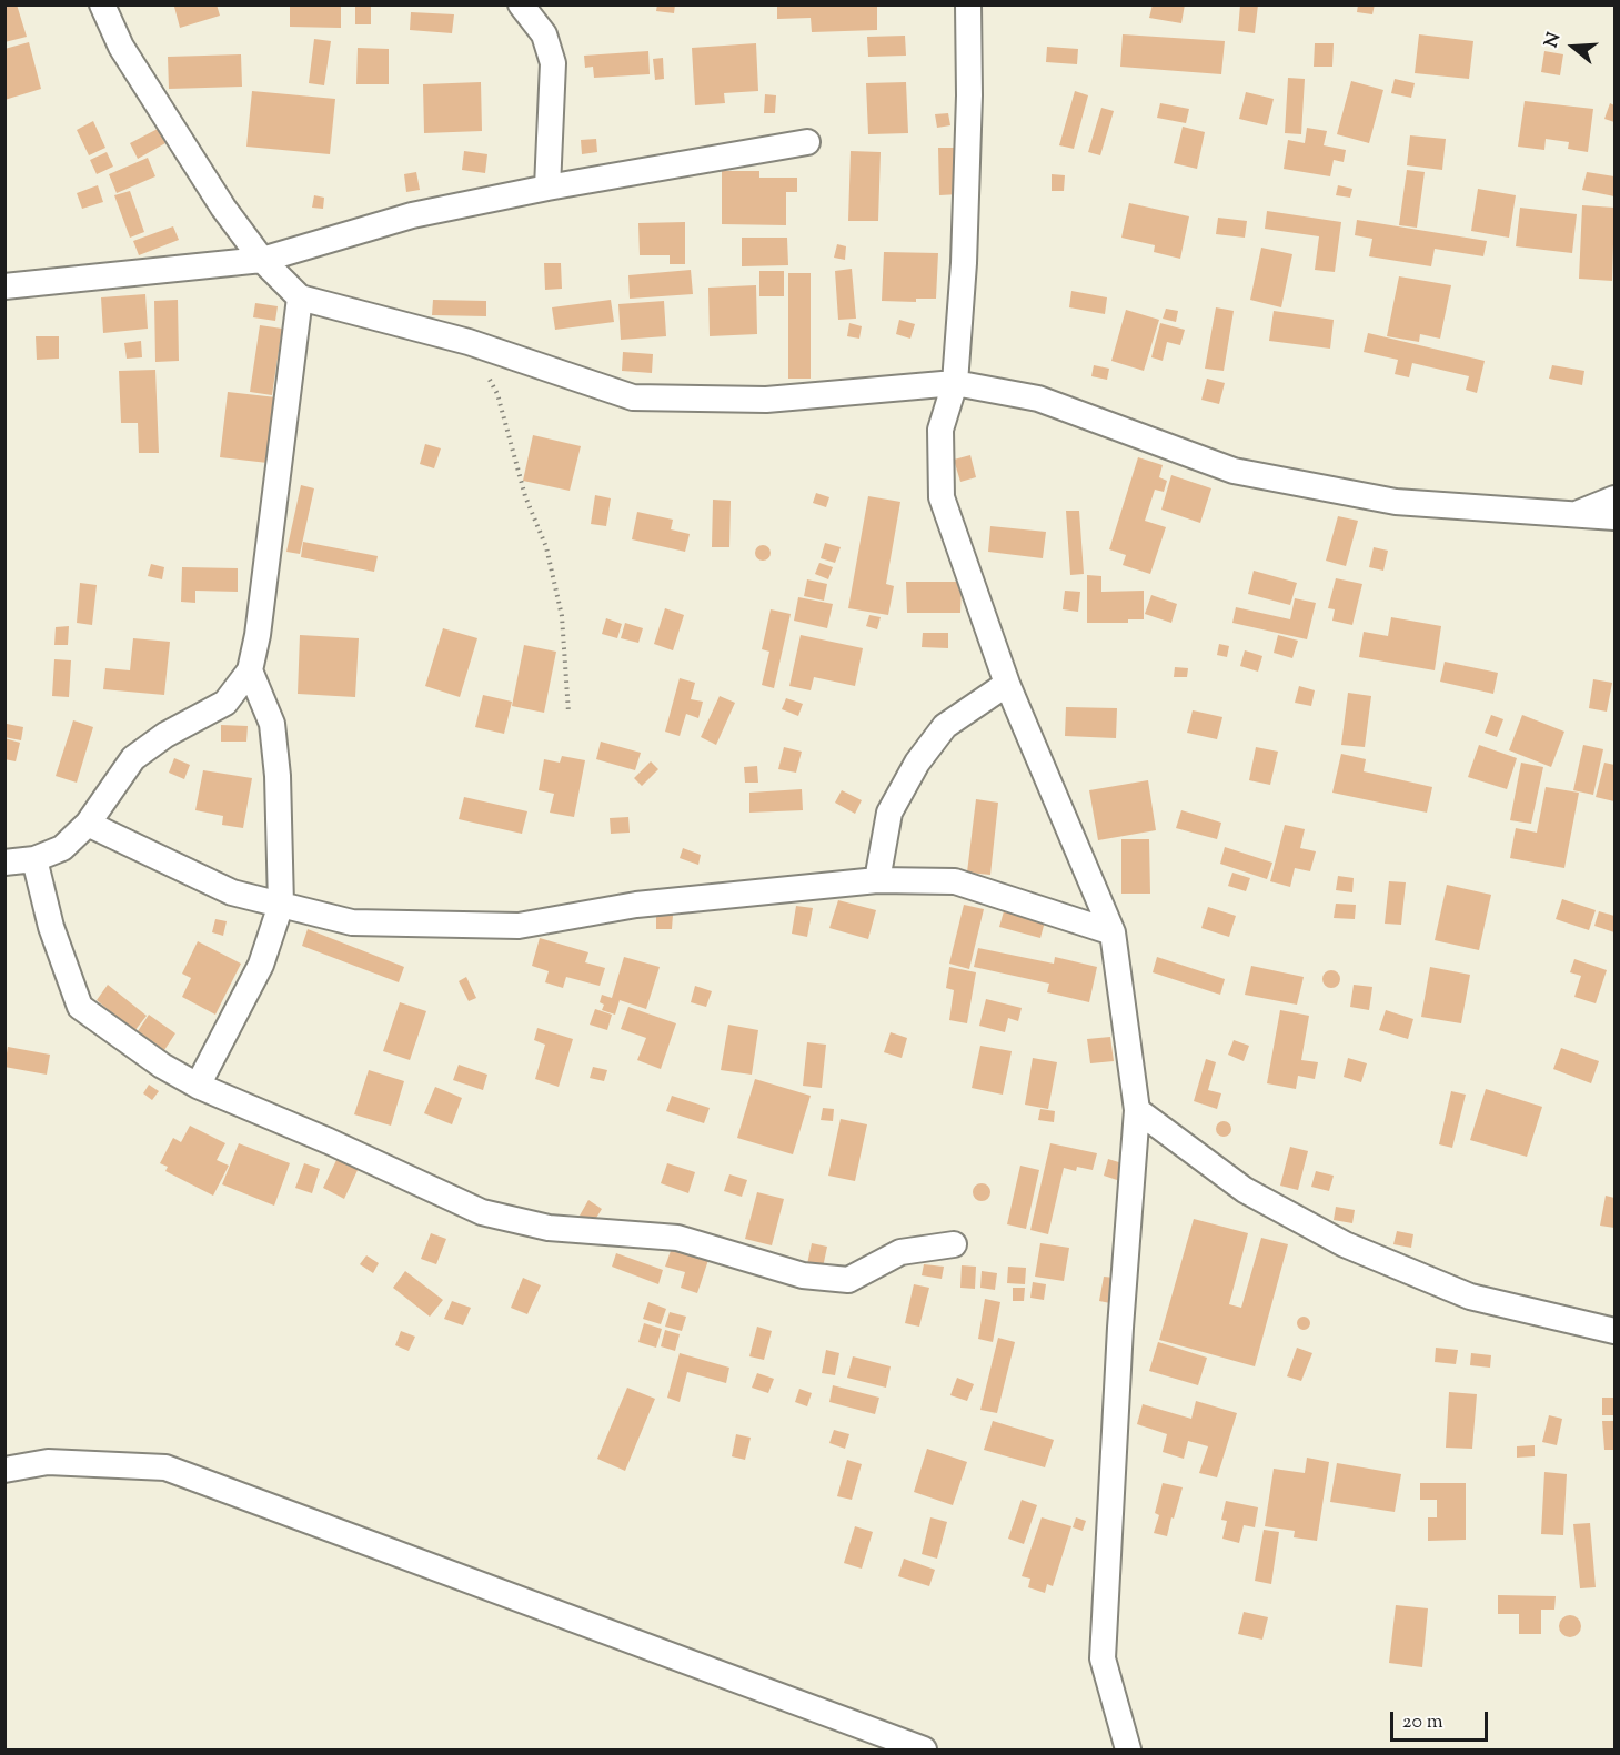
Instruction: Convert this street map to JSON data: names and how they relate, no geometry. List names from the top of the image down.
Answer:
{
  "scale_bar": "20 m",
  "north": "left"
}
